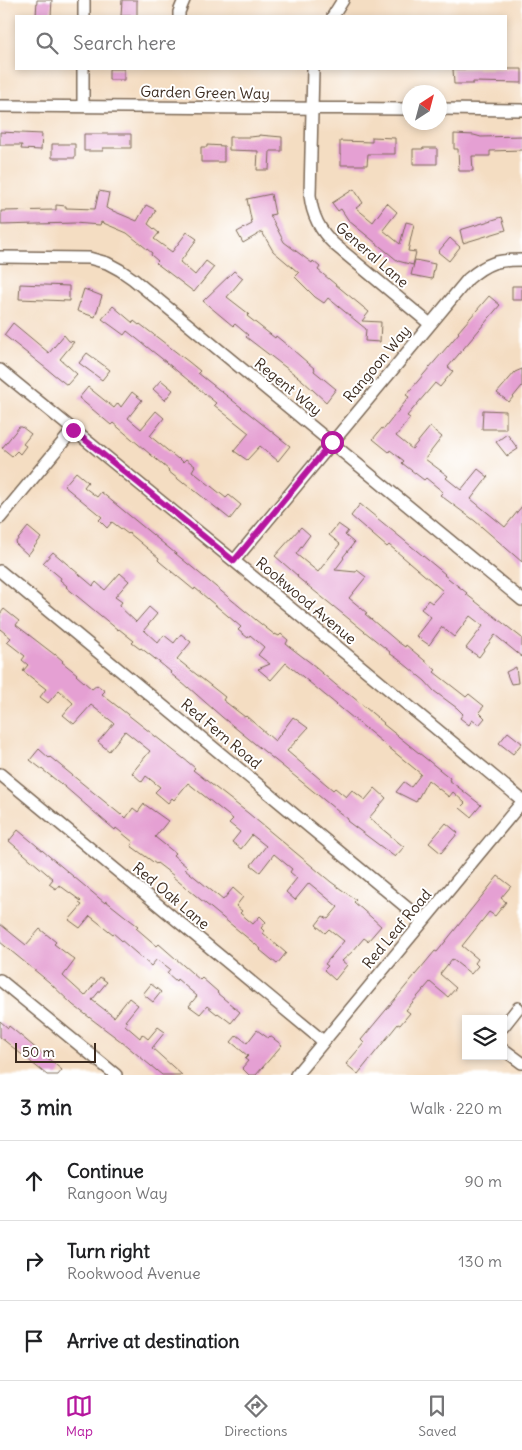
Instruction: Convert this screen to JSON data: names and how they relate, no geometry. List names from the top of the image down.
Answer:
{
  "streets": {
    "street": [
      "Garden Green Way",
      "General Lane",
      "Rangoon Way",
      "Regent Way",
      "Rookwood Avenue",
      "Red Fern Road",
      "Red Oak Lane",
      "Red Leaf Road"
    ]
  },
  "crossings": [
    ["Garden Green Way", "General Lane"],
    ["General Lane", "Rangoon Way"],
    ["Rangoon Way", "Regent Way"],
    ["Rangoon Way", "Rookwood Avenue"],
    ["Rookwood Avenue", "Red Leaf Road"],
    ["Red Fern Road", "Red Leaf Road"],
    ["Red Oak Lane", "Red Leaf Road"]
  ],
  "scale_bar": "50 m",
  "north": "top right",
  "page": {
    "search": "Search here",
    "scale": "50 m",
    "heading": ["3 min", "Walk · 220 m"],
    "list": [
      ["Continue", "Rangoon Way", "90 m"],
      ["Turn right", "Rookwood Avenue", "130 m"],
      "Arrive at destination"
    ],
    "nav": ["Map", "Directions", "Saved"]
  }
}
